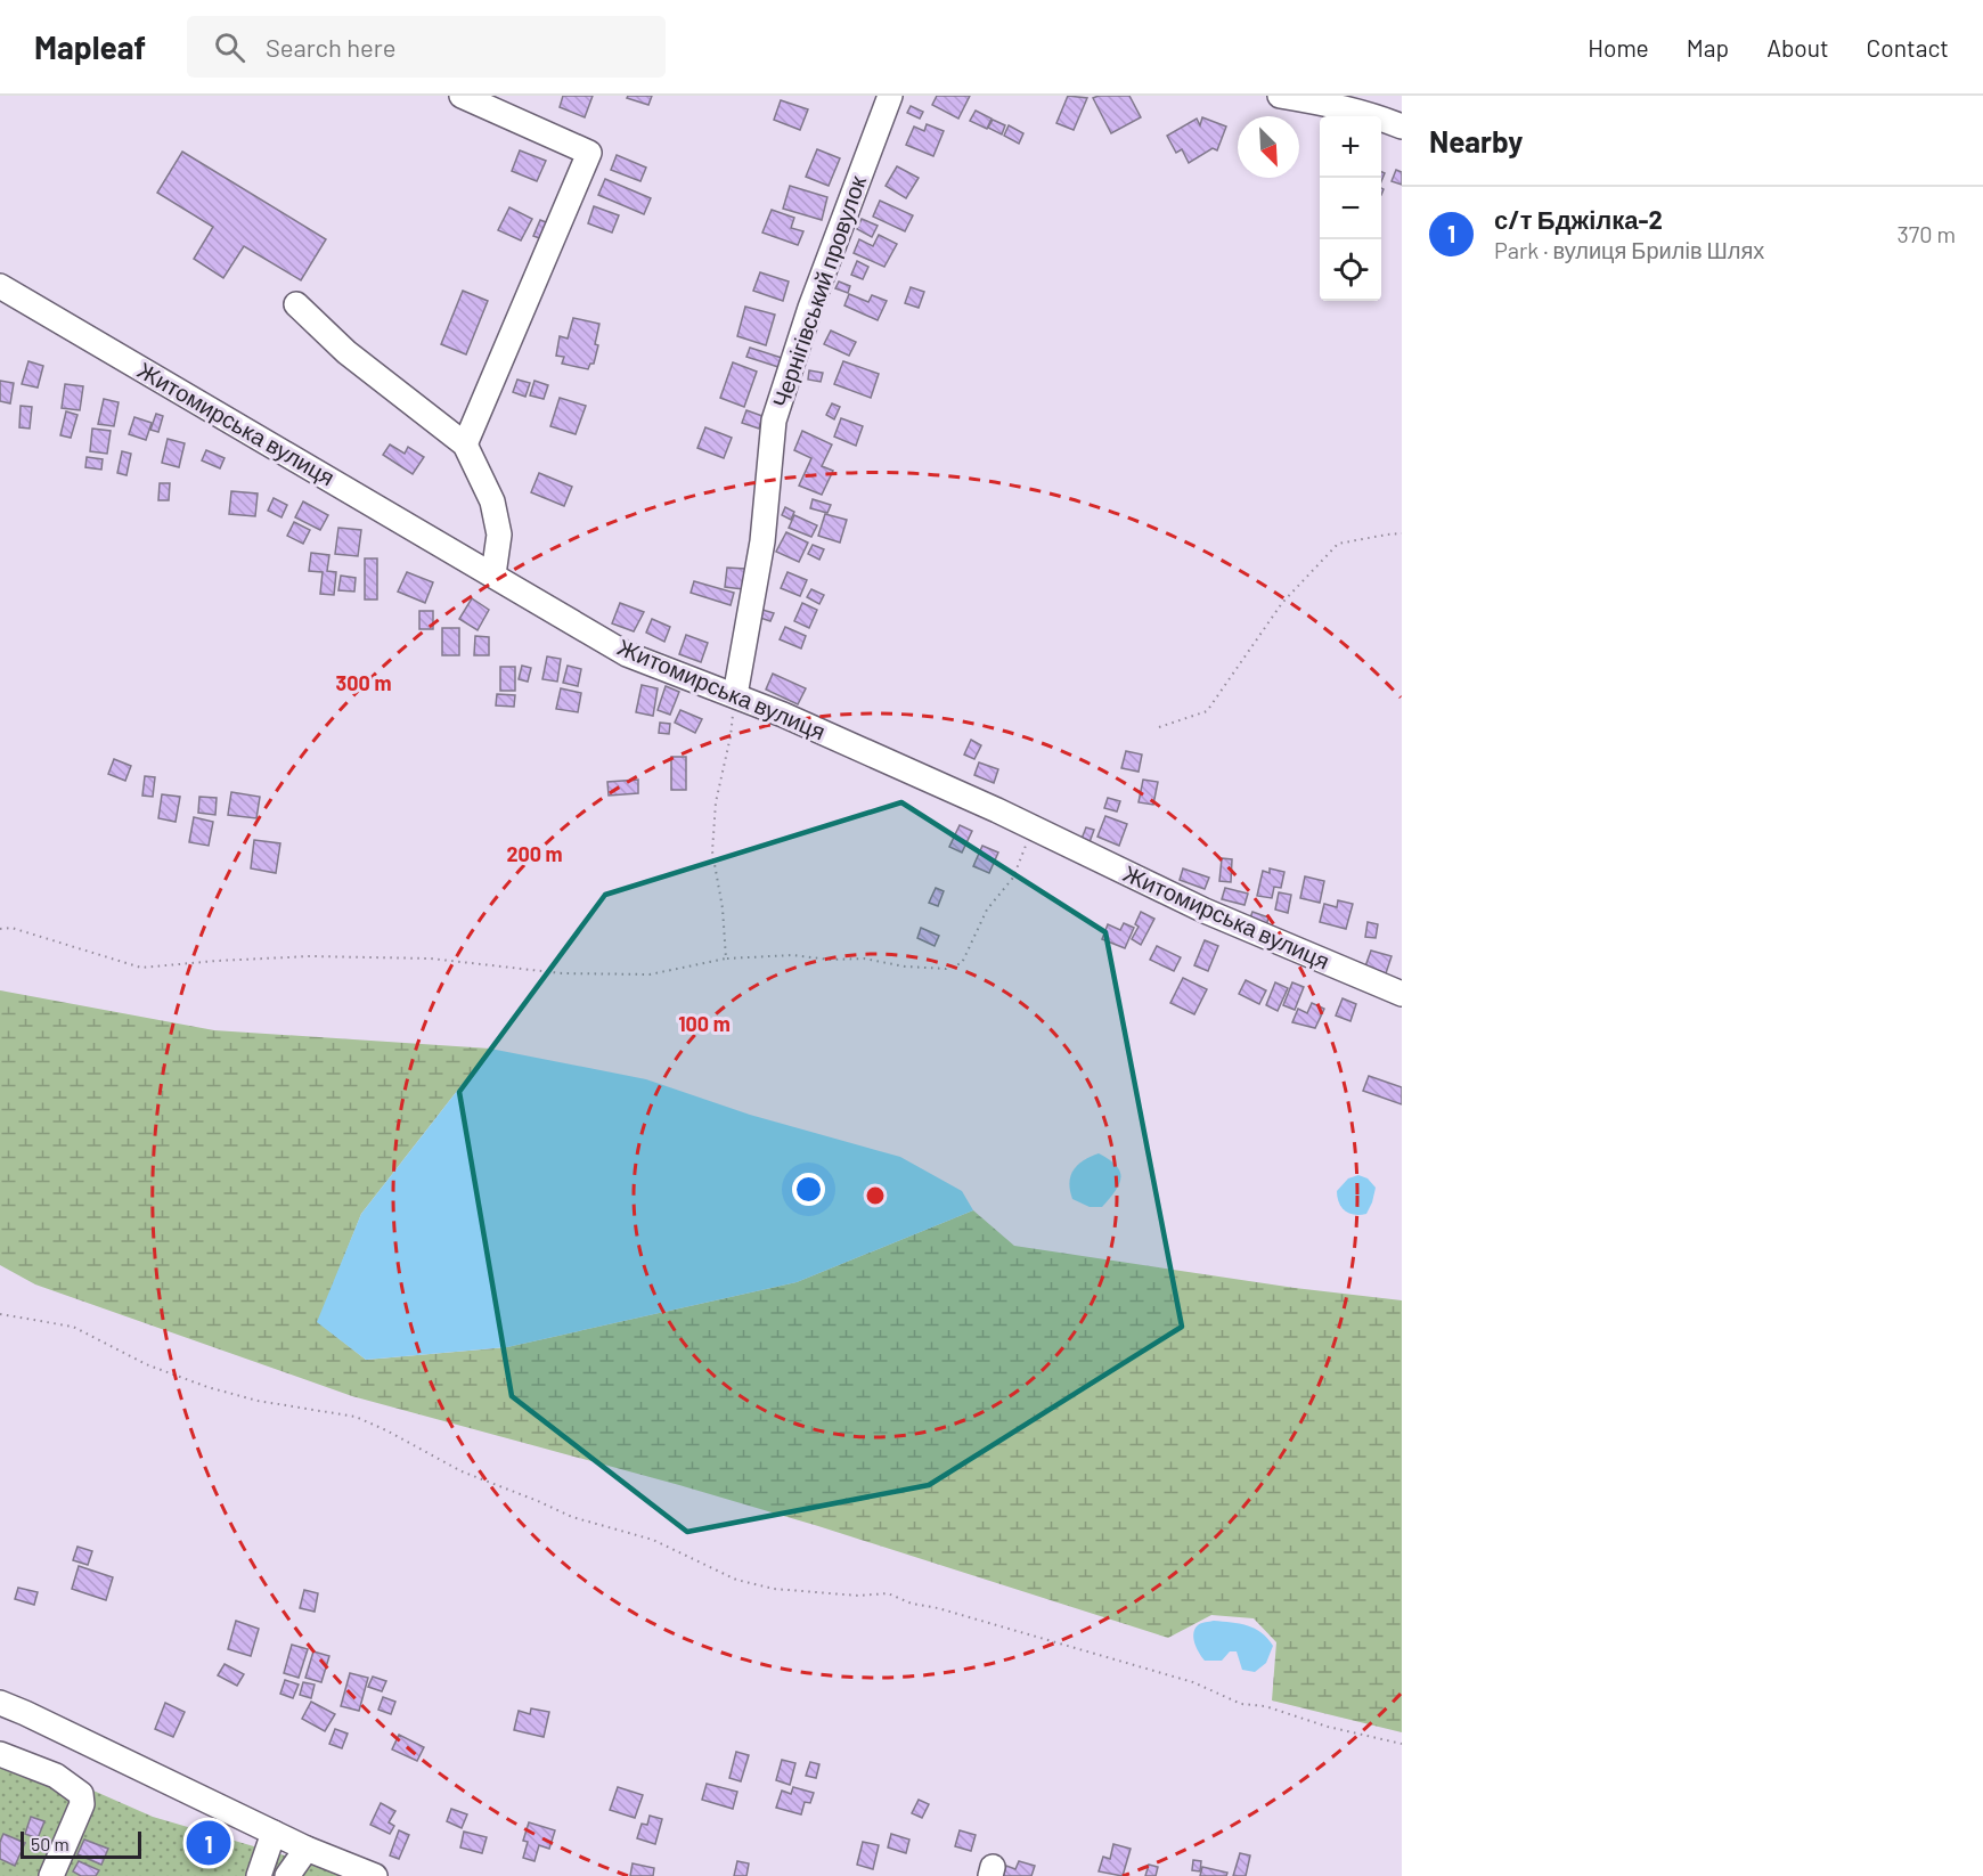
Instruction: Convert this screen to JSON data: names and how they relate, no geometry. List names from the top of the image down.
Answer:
{
  "streets": {
    "street": ["Чернігівський провулок", "Житомирська вулиця"]
  },
  "crossings": [
    ["Чернігівський провулок", "Житомирська вулиця"]
  ],
  "scale_bar": "50 m",
  "north": "bottom right",
  "page": {
    "header": "Mapleaf",
    "search": "Search here",
    "nav": [
      "Home",
      "Map",
      "About",
      "Contact"
    ],
    "heading": "Nearby",
    "map_buttons": ["+", "−"],
    "list": [
      {
        "mark": "1",
        "name": "с/т Бджілка-2",
        "note": "Park · вулиця Брилів Шлях",
        "value": "370 m"
      }
    ],
    "pins": "1",
    "scale": "50 m"
  },
  "rings": ["300 m", "200 m", "100 m"]
}
